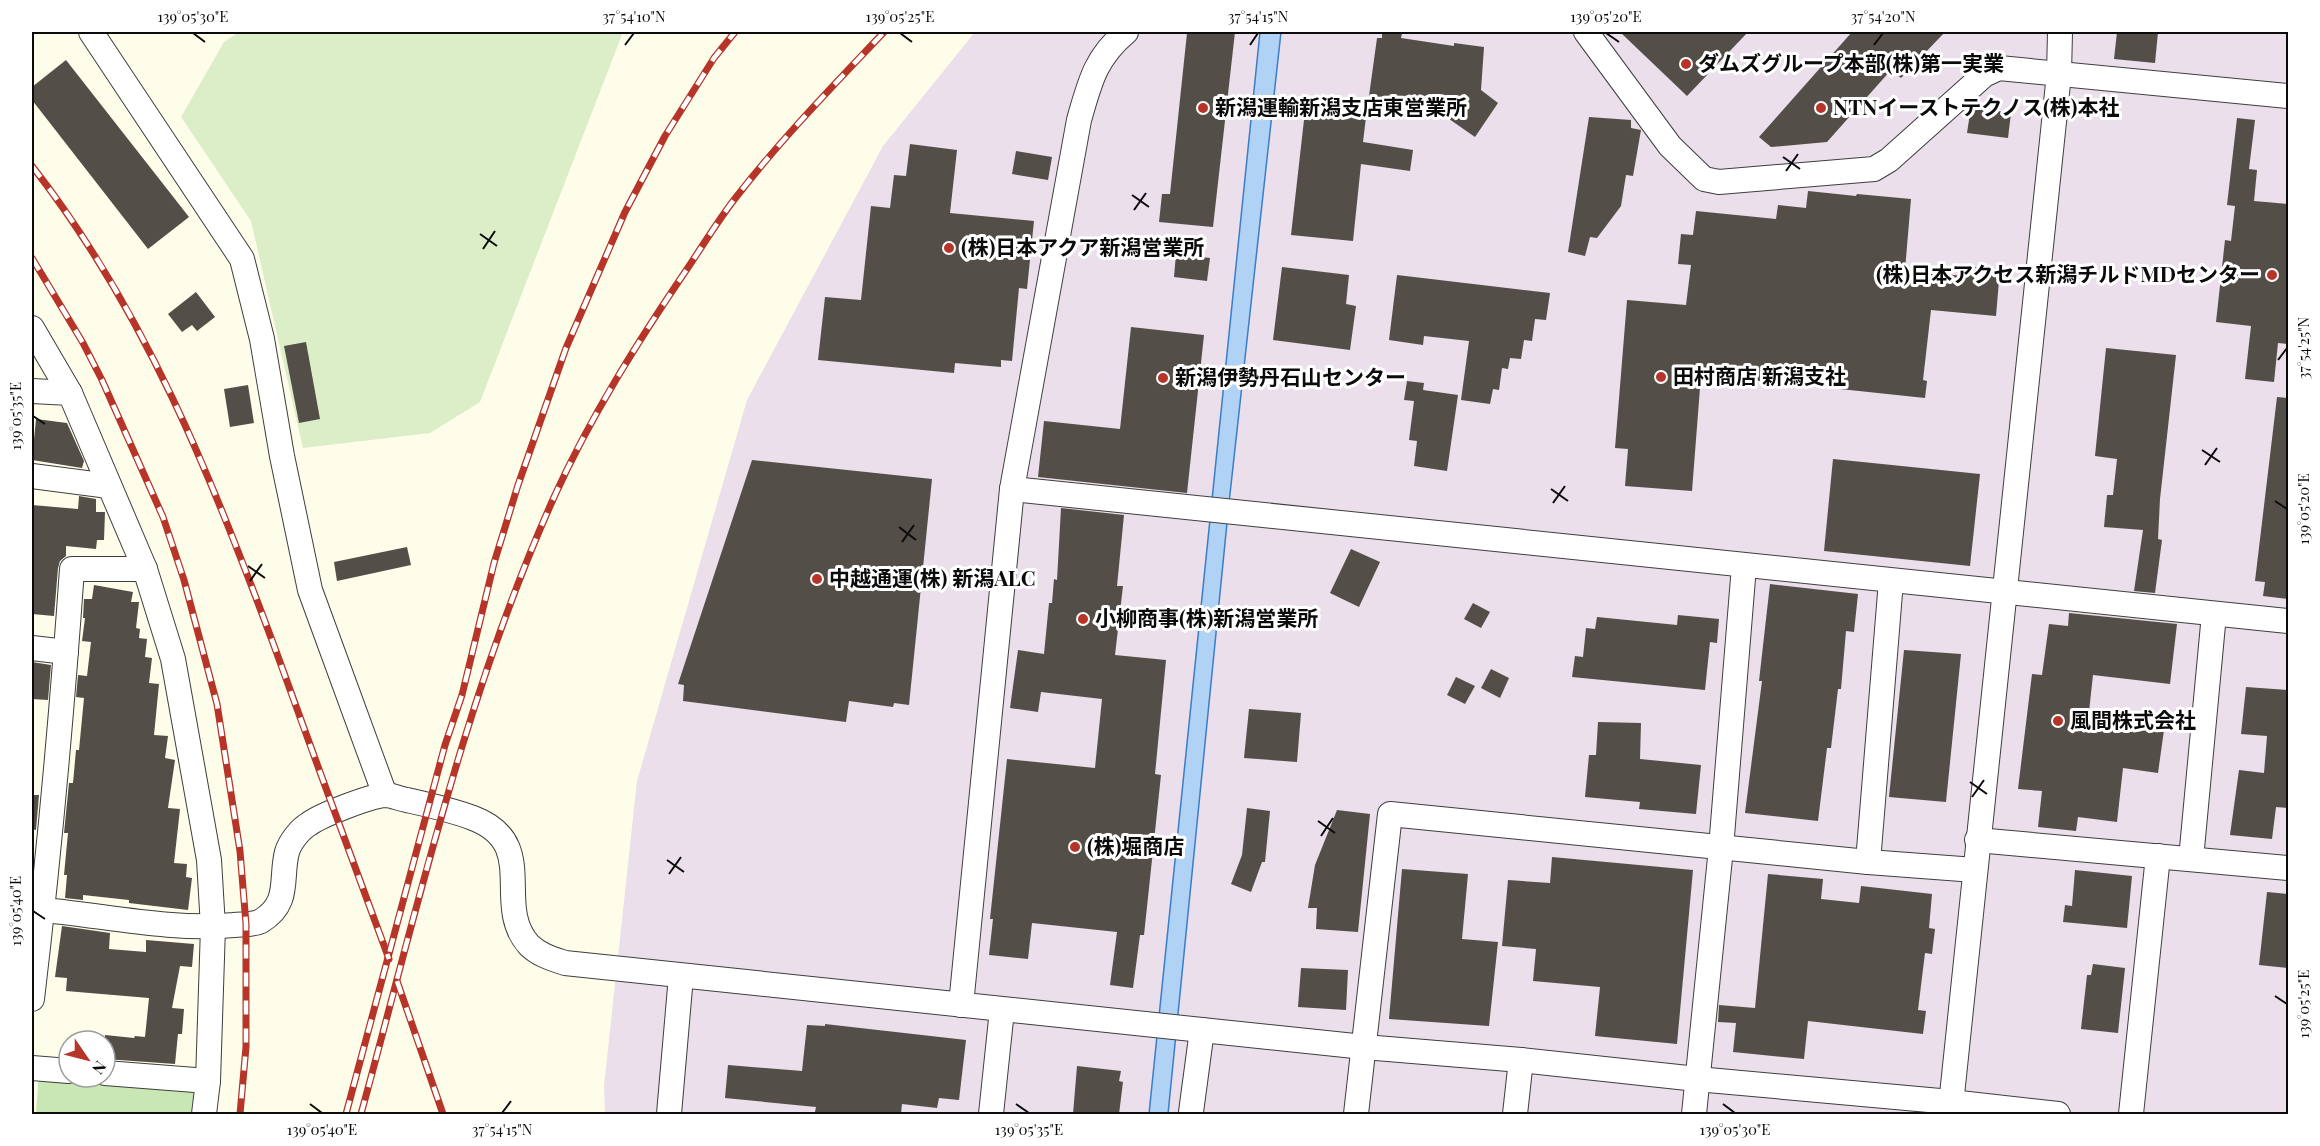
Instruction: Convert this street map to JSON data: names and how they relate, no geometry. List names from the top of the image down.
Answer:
{
  "places": [
    "ダムズグループ本部(株)第一実業",
    "新潟運輸新潟支店東営業所",
    "NTNイーストテクノス(株)本社",
    "(株)日本アクア新潟営業所",
    "(株)日本アクセス新潟チルドMDセンター",
    "田村商店 新潟支社",
    "新潟伊勢丹石山センター",
    "中越通運(株) 新潟ALC",
    "小柳商事(株)新潟営業所",
    "風間株式会社",
    "(株)堀商店"
  ],
  "north": "bottom right",
  "coordinates": [
    "139°05'30\"E",
    "37°54'10\"N",
    "139°05'25\"E",
    "37°54'15\"N",
    "139°05'20\"E",
    "37°54'20\"N",
    "37°54'25\"N",
    "139°05'35\"E",
    "139°05'40\"E"
  ]
}
